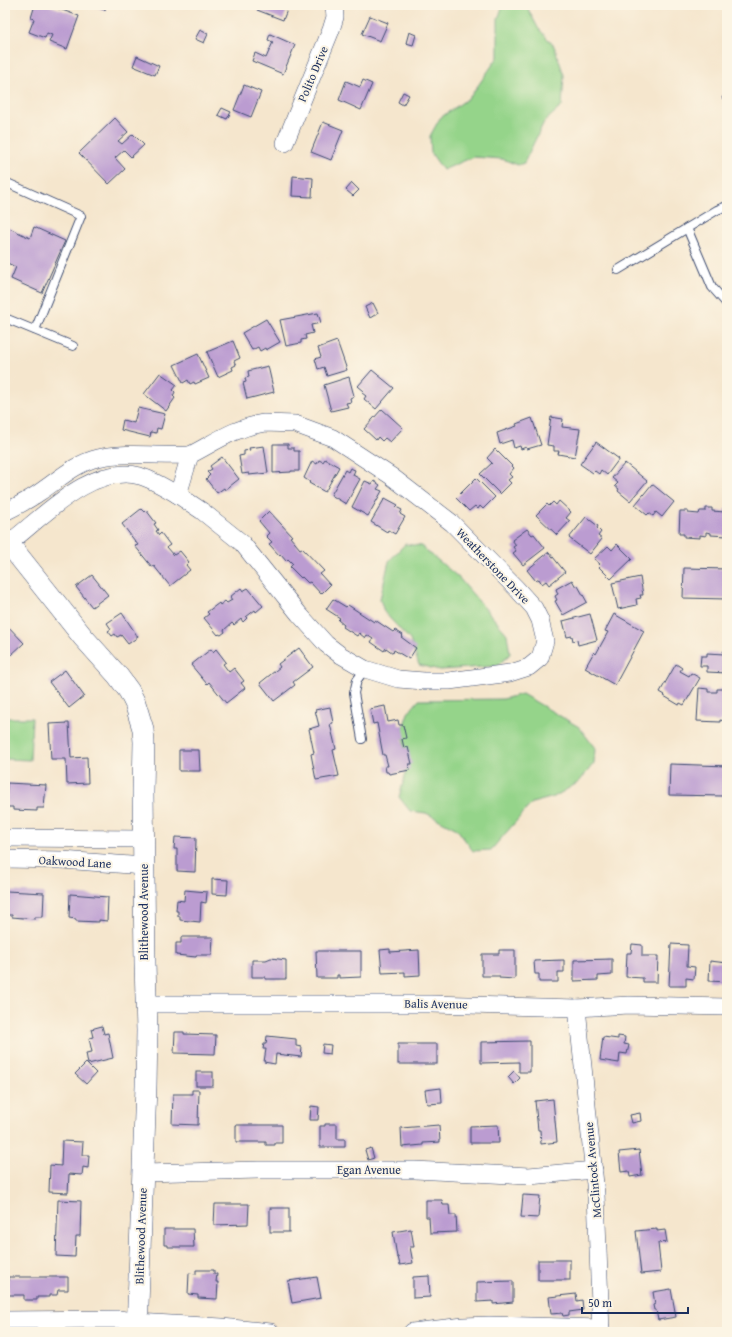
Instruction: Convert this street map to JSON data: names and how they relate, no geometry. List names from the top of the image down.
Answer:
{
  "streets": {
    "street": [
      "Polito Drive",
      "Weatherstone Drive",
      "Oakwood Lane",
      "Blithewood Avenue",
      "Balis Avenue",
      "Egan Avenue",
      "McClintock Avenue"
    ]
  },
  "crossings": [
    ["Weatherstone Drive", "Blithewood Avenue"],
    ["Oakwood Lane", "Blithewood Avenue"],
    ["Blithewood Avenue", "Balis Avenue"],
    ["Blithewood Avenue", "Egan Avenue"],
    ["Balis Avenue", "McClintock Avenue"],
    ["Egan Avenue", "McClintock Avenue"]
  ],
  "scale_bar": "50 m"
}
